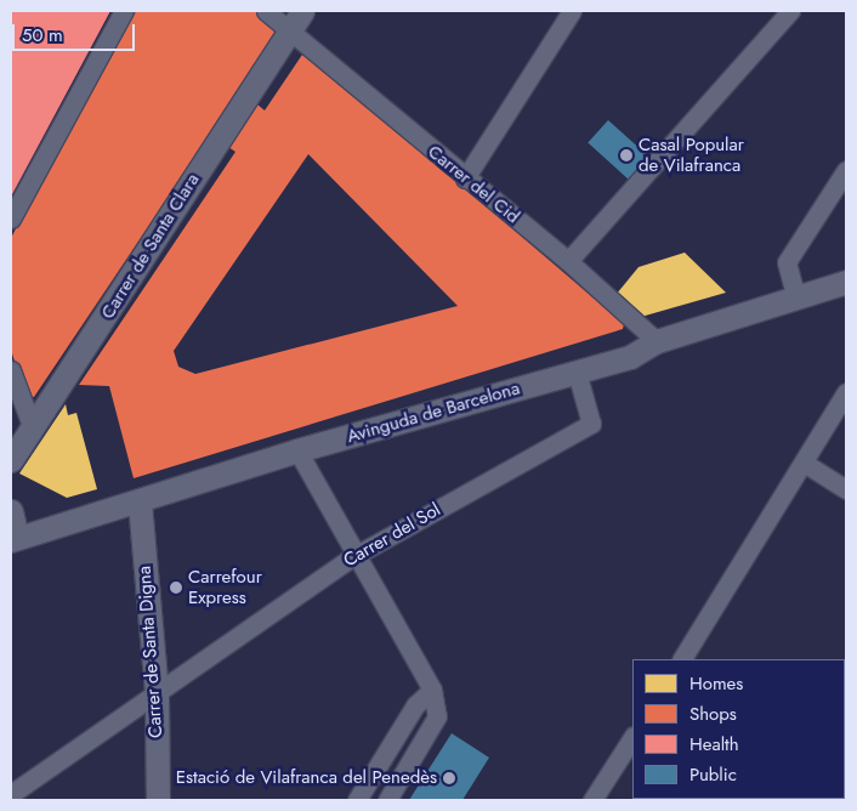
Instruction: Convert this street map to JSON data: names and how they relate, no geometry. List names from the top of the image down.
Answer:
{
  "streets": {
    "street": [
      "Carrer del Cid",
      "Carrer de Santa Clara",
      "Avinguda de Barcelona",
      "Carrer del Sol",
      "Carrer de Santa Digna"
    ]
  },
  "crossings": [
    ["Carrer del Cid", "Carrer de Santa Clara"],
    ["Carrer del Cid", "Avinguda de Barcelona"],
    ["Avinguda de Barcelona", "Carrer del Sol"],
    ["Avinguda de Barcelona", "Carrer de Santa Digna"],
    ["Carrer del Sol", "Carrer de Santa Digna"]
  ],
  "places": ["Casal Popular de Vilafranca", "Carrefour Express", "Estació de Vilafranca del Penedès"],
  "legend": [
    "Homes",
    "Shops",
    "Health",
    "Public"
  ],
  "scale_bar": "50 m"
}
